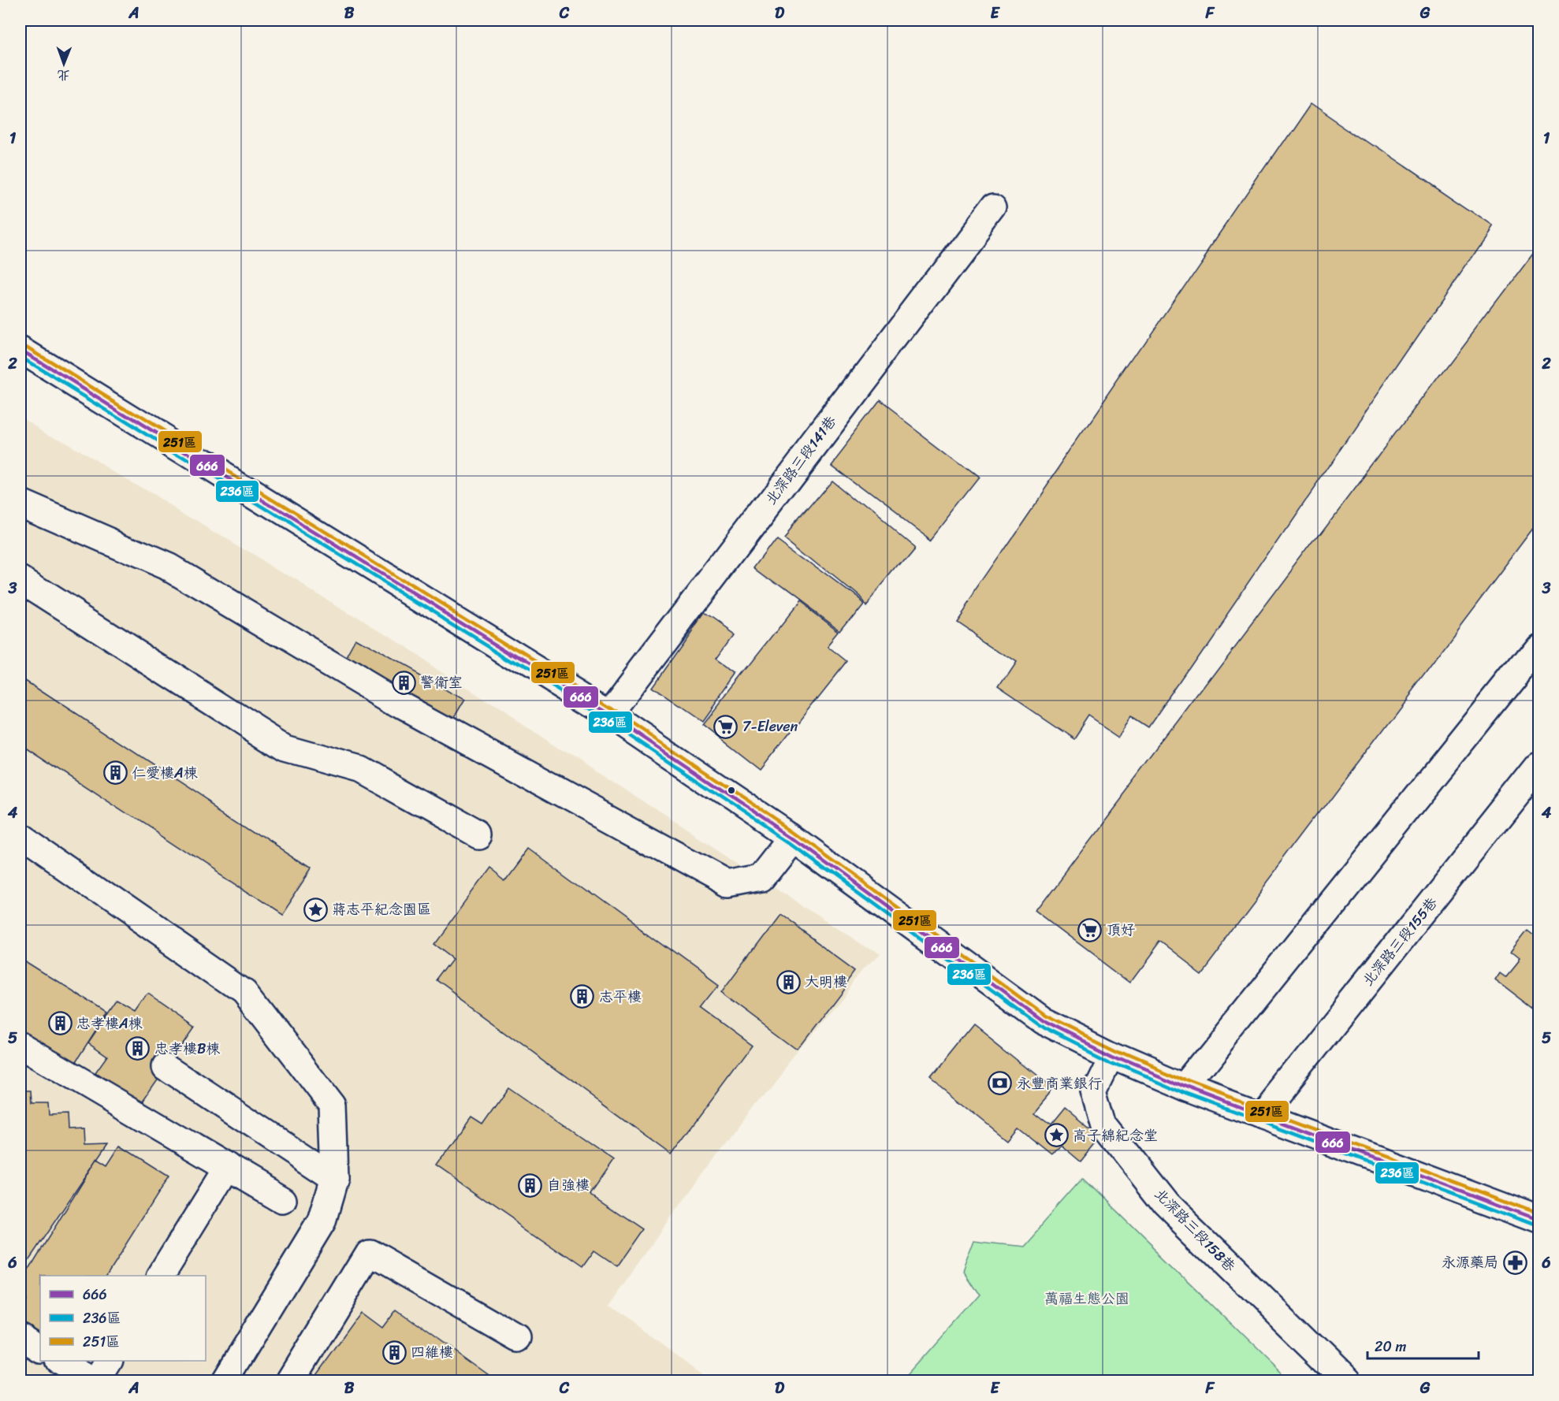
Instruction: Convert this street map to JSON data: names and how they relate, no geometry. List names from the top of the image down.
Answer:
{
  "streets": {
    "main road": ["北深路三段141巷", "北深路三段155巷", "北深路三段158巷"]
  },
  "parks": ["萬福生態公園"],
  "places": {
    "building": [
      "警衛室",
      "仁愛樓A棟",
      "大明樓",
      "志平樓",
      "忠孝樓A棟",
      "忠孝樓B棟",
      "自強樓",
      "四維樓"
    ],
    "supermarket": ["7-Eleven", "頂好"],
    "place": ["蔣志平紀念園區", "高子綿紀念堂"],
    "bank": ["永豐商業銀行"],
    "pharmacy": ["永源藥局"]
  },
  "lines": ["transit line 251區", "transit line 666", "transit line 236區"],
  "legend": ["666", "236區", "251區"],
  "scale_bar": "20 m",
  "north": "bottom",
  "grid": {
    "columns": [
      "A",
      "B",
      "C",
      "D",
      "E",
      "F",
      "G"
    ],
    "rows": [
      "1",
      "2",
      "3",
      "4",
      "5",
      "6"
    ]
  }
}
